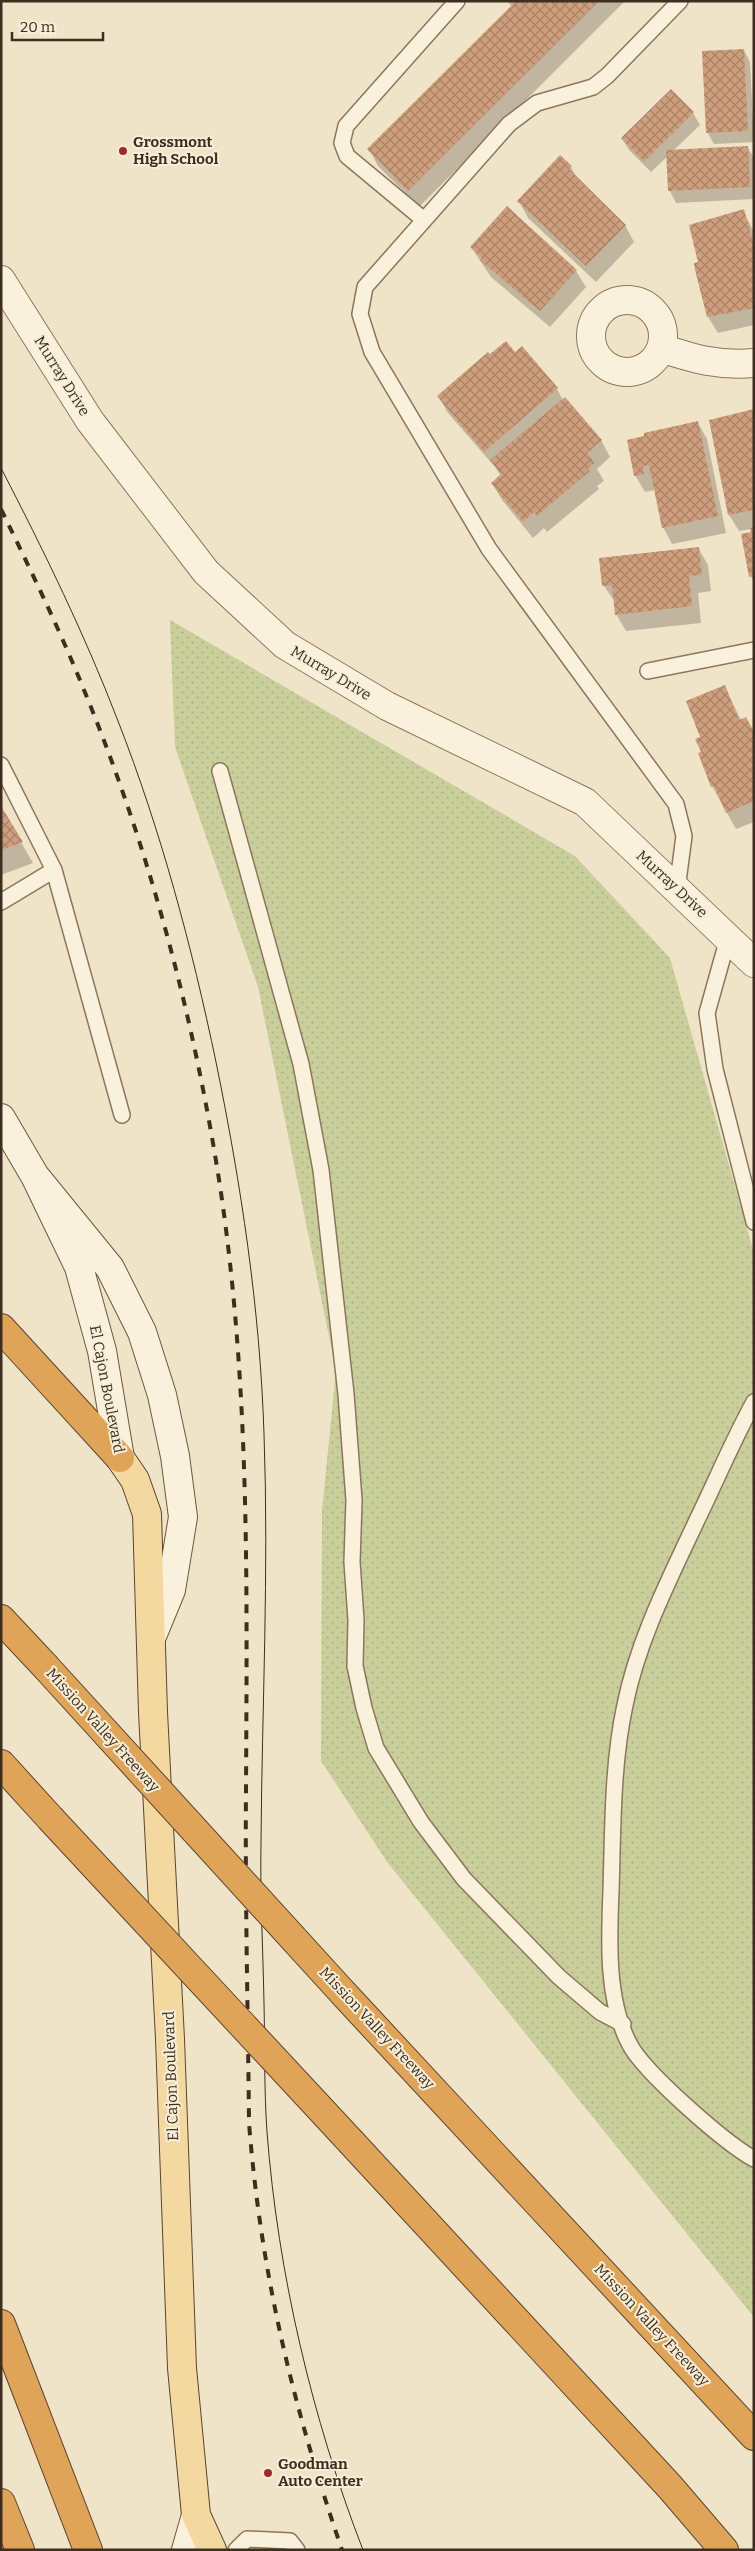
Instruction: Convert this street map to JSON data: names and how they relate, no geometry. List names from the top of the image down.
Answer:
{
  "streets": {
    "highway": ["Mission Valley Freeway"],
    "main road": ["El Cajon Boulevard"],
    "street": ["Murray Drive"]
  },
  "places": ["Grossmont High School", "Goodman Auto Center"],
  "scale_bar": "20 m"
}
